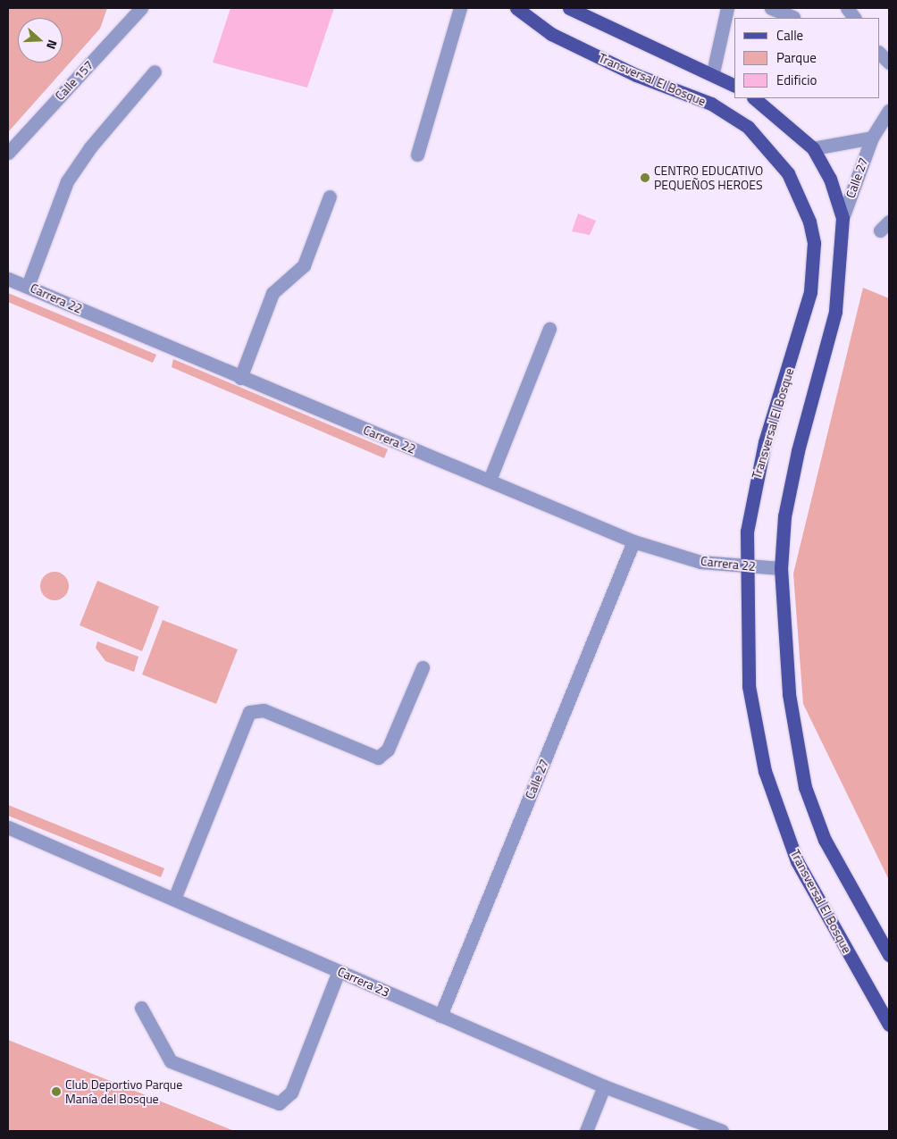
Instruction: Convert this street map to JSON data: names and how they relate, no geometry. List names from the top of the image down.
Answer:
{
  "streets": {
    "main road": ["Transversal El Bosque"],
    "street": [
      "Calle 157",
      "Calle 27",
      "Carrera 22",
      "Carrera 23"
    ]
  },
  "crossings": [
    ["Transversal El Bosque", "Carrera 22"],
    ["Calle 27", "Carrera 22"],
    ["Calle 27", "Carrera 23"]
  ],
  "places": ["CENTRO EDUCATIVO PEQUEÑOS HEROES", "Club Deportivo Parque Manía del Bosque"],
  "legend": ["Calle", "Parque", "Edificio"],
  "north": "right"
}
